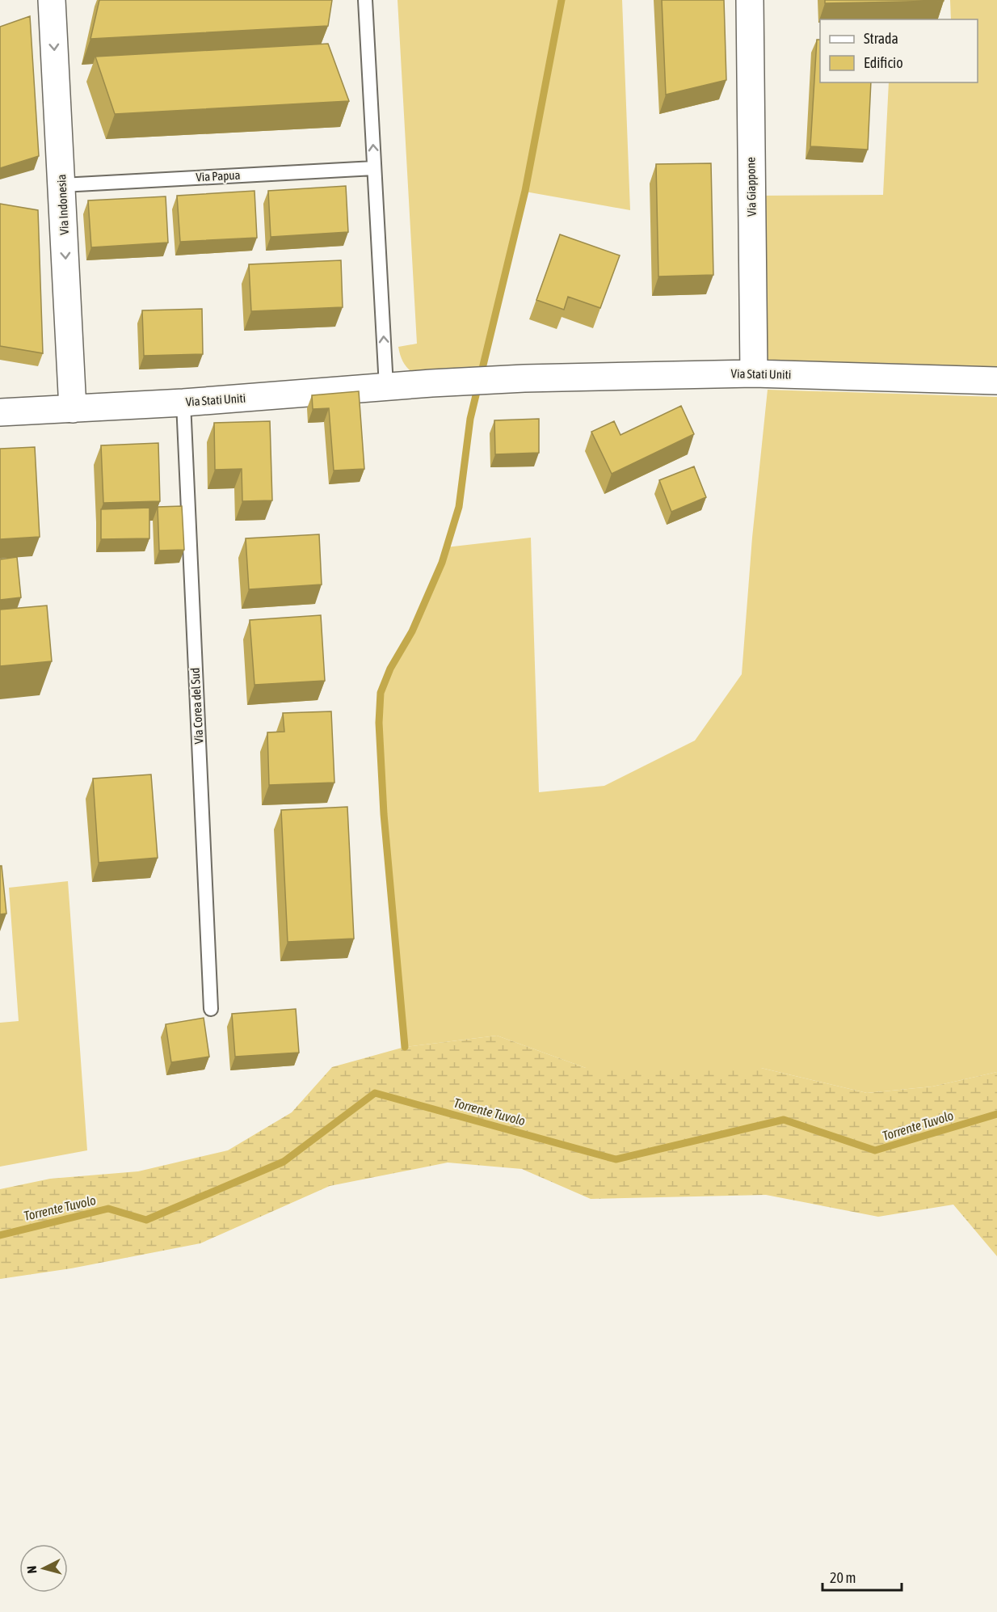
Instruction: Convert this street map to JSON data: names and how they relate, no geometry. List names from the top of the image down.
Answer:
{
  "streets": {
    "street": ["Via Giappone", "Via Indonesia", "Via Stati Uniti"],
    "lane": ["Via Papua", "Via Corea del Sud"]
  },
  "crossings": [
    ["Via Papua", "Via Indonesia"],
    ["Via Giappone", "Via Stati Uniti"],
    ["Via Indonesia", "Via Stati Uniti"],
    ["Via Stati Uniti", "Via Corea del Sud"]
  ],
  "one_way": ["Via Indonesia"],
  "water": ["Torrente Tuvolo"],
  "legend": ["Strada", "Edificio"],
  "scale_bar": "20 m",
  "north": "left"
}
